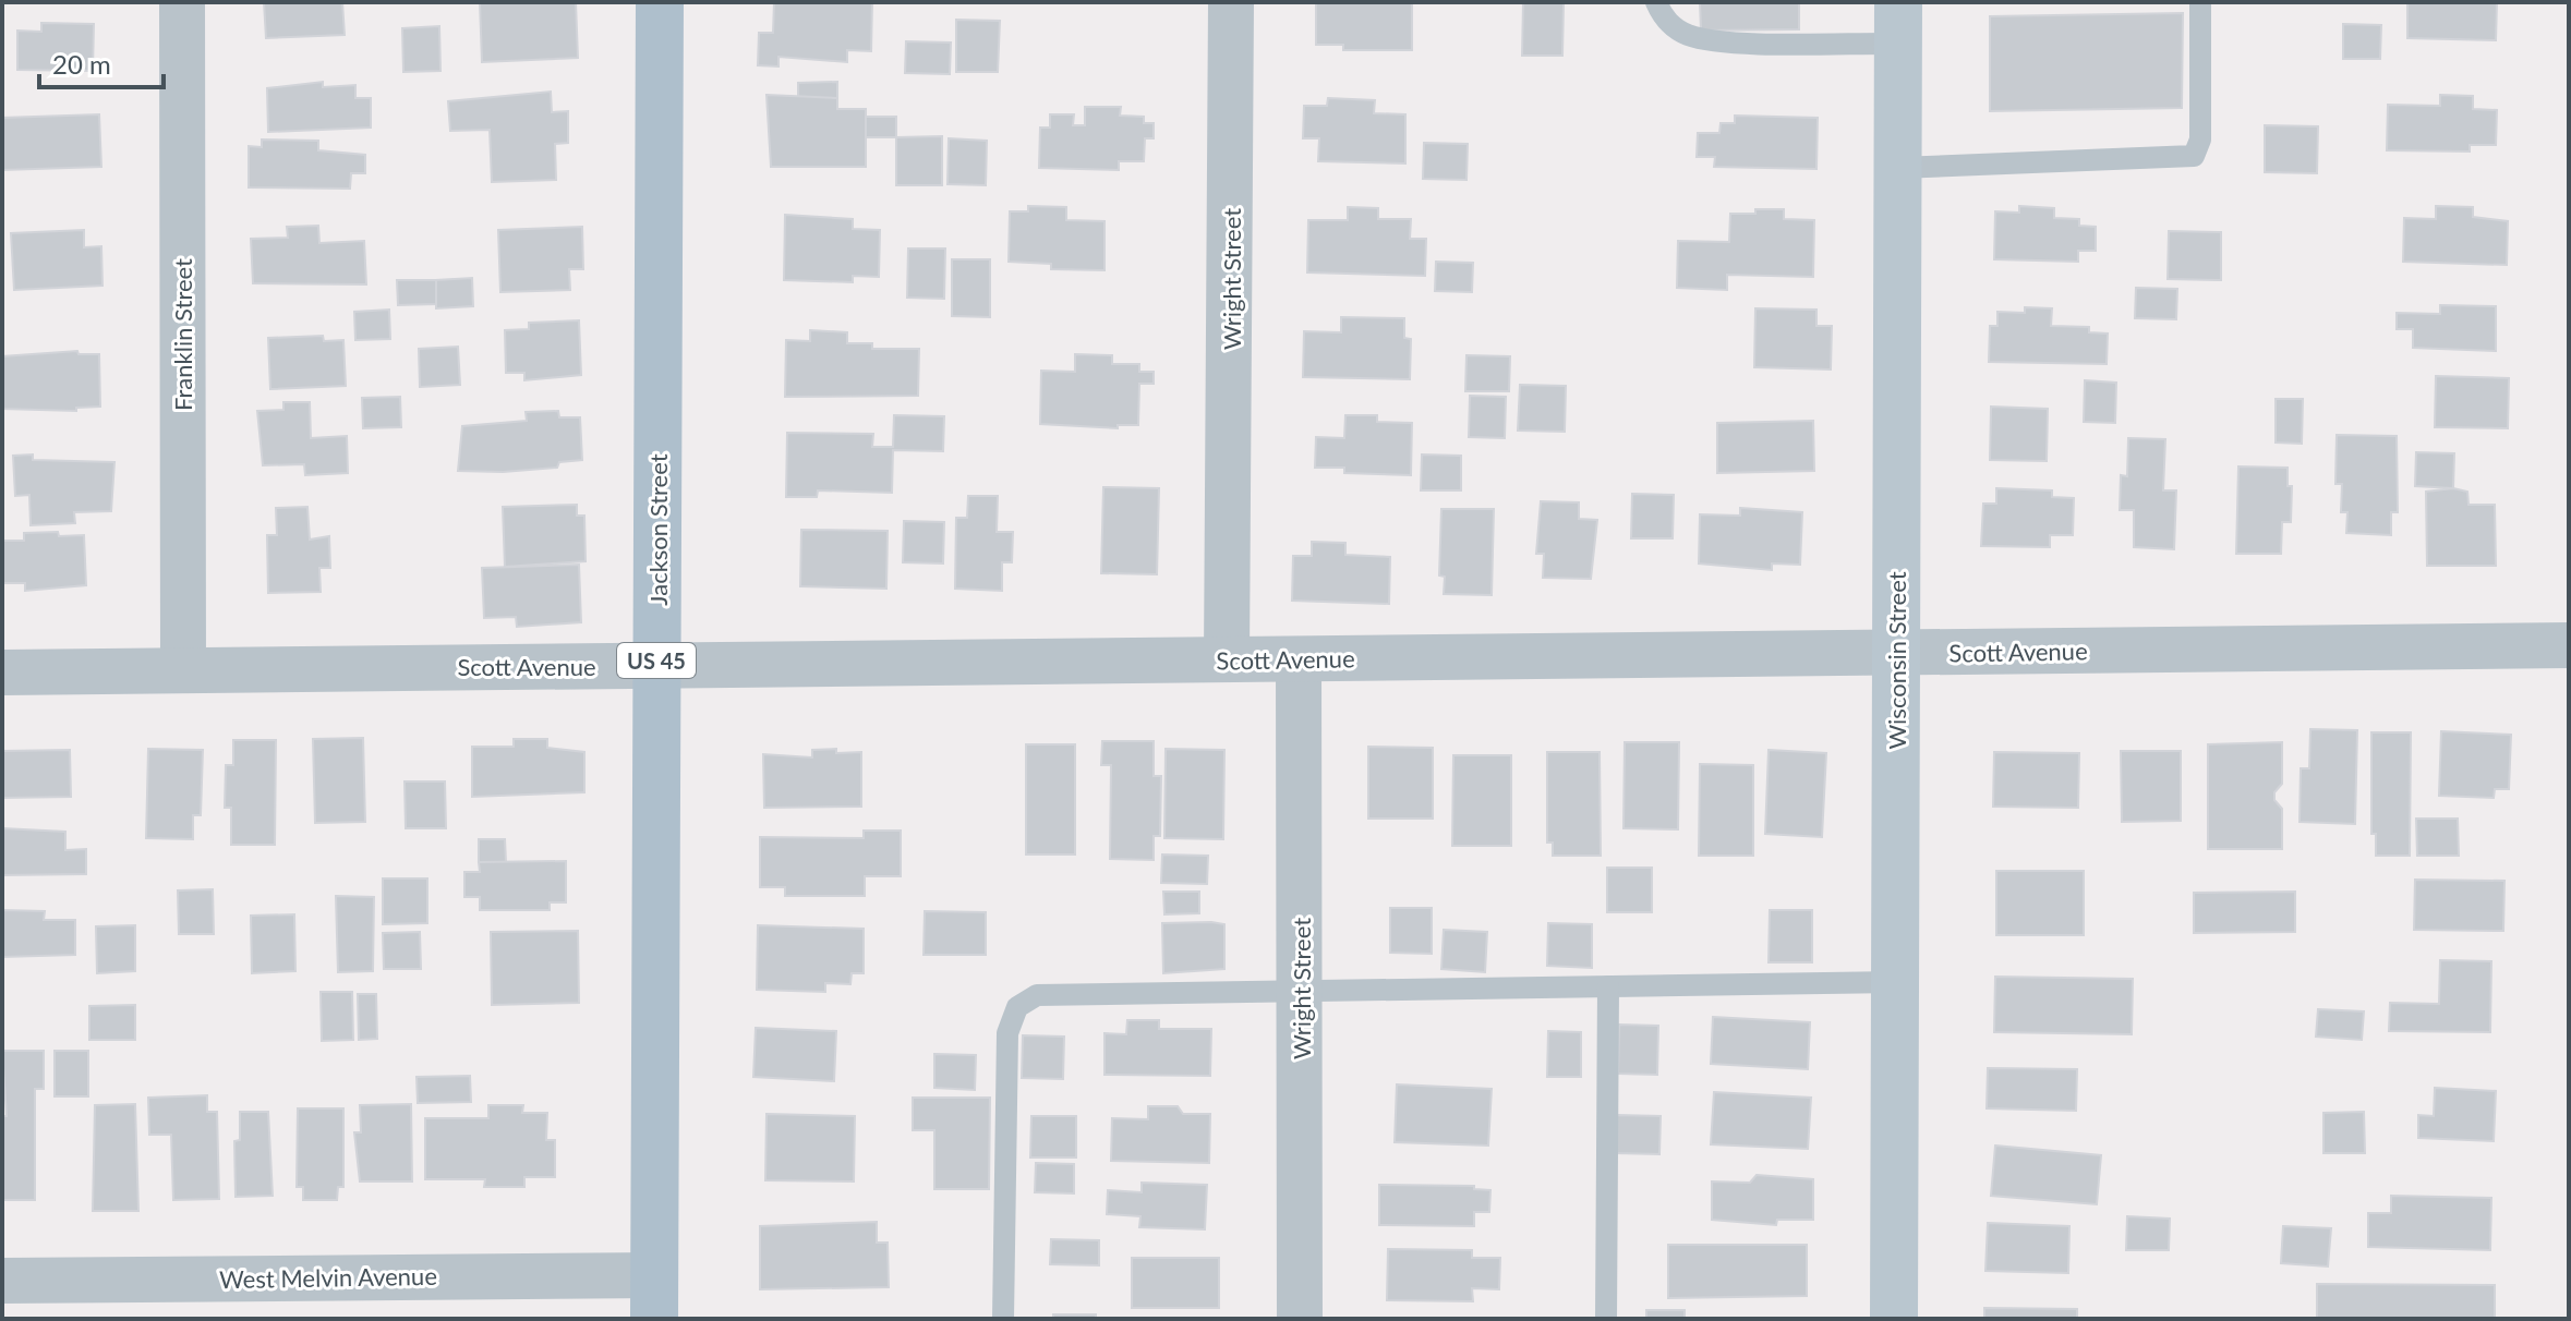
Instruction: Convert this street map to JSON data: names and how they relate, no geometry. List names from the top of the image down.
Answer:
{
  "streets": {
    "main road": ["Jackson Street", "US 45"],
    "street": [
      "Wright Street",
      "Franklin Street",
      "Scott Avenue",
      "Wisconsin Street",
      "West Melvin Avenue"
    ]
  },
  "crossings": [
    ["Wright Street", "Scott Avenue"],
    ["Franklin Street", "Scott Avenue"],
    ["Jackson Street", "Scott Avenue"],
    ["Jackson Street", "West Melvin Avenue"],
    ["Scott Avenue", "Wisconsin Street"]
  ],
  "scale_bar": "20 m"
}
